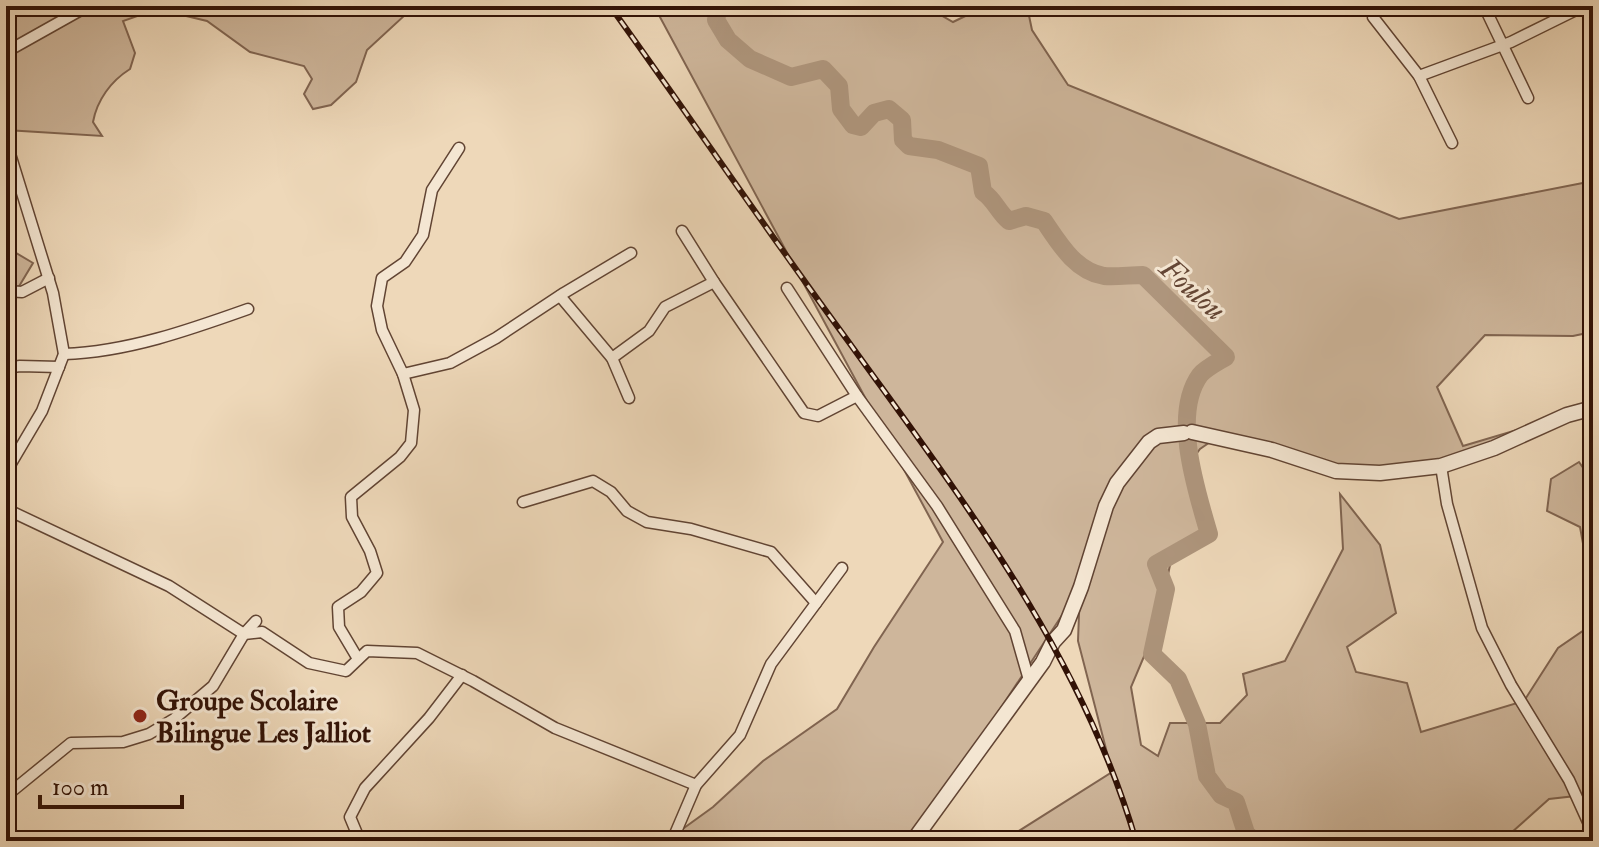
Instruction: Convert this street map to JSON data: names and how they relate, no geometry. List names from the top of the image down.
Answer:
{
  "water": ["Foulou"],
  "places": ["Groupe Scolaire Bilingue Les Jalliot"],
  "scale_bar": "100 m"
}
